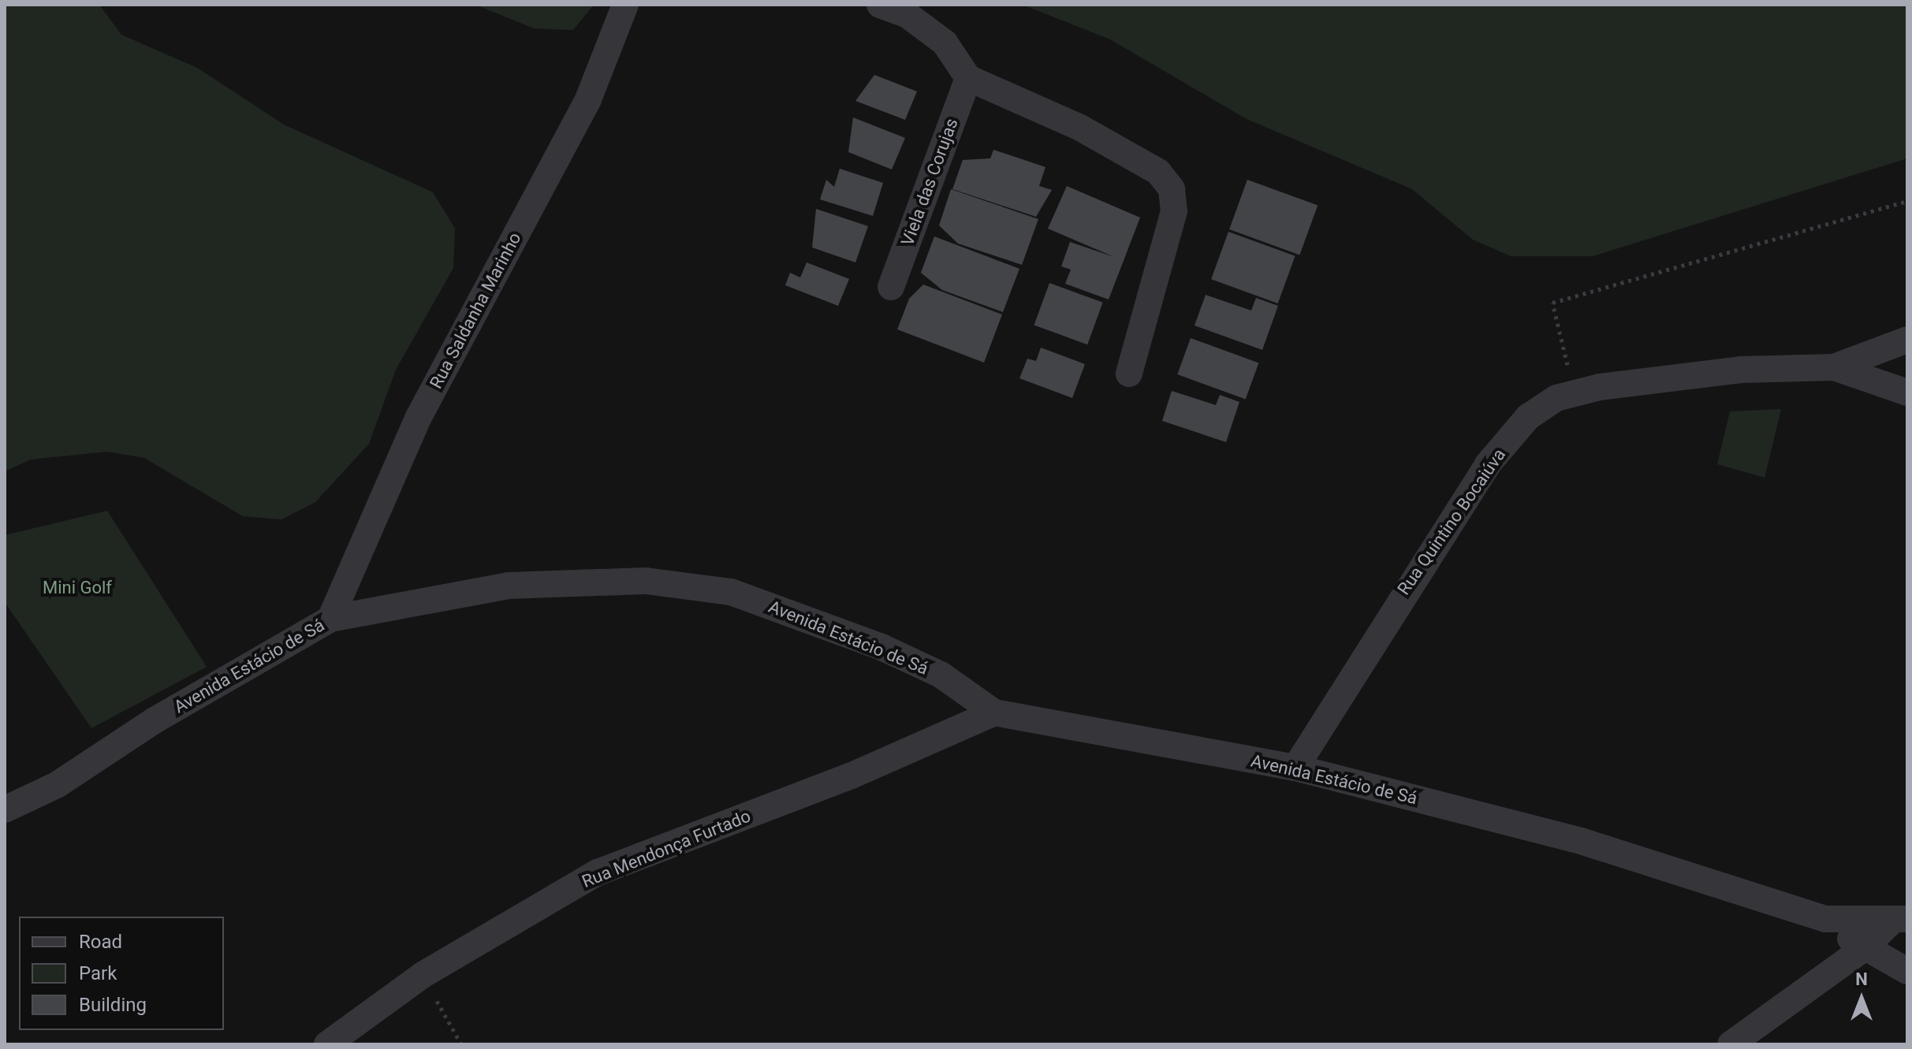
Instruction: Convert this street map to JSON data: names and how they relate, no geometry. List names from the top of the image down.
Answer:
{
  "streets": {
    "street": [
      "Viela das Corujas",
      "Rua Saldanha Marinho",
      "Rua Quintino Bocaiúva",
      "Avenida Estácio de Sá",
      "Rua Mendonça Furtado"
    ]
  },
  "crossings": [
    ["Rua Saldanha Marinho", "Avenida Estácio de Sá"],
    ["Rua Quintino Bocaiúva", "Avenida Estácio de Sá"],
    ["Avenida Estácio de Sá", "Rua Mendonça Furtado"]
  ],
  "parks": ["Mini Golf"],
  "legend": ["Road", "Park", "Building"],
  "north": "top"
}
